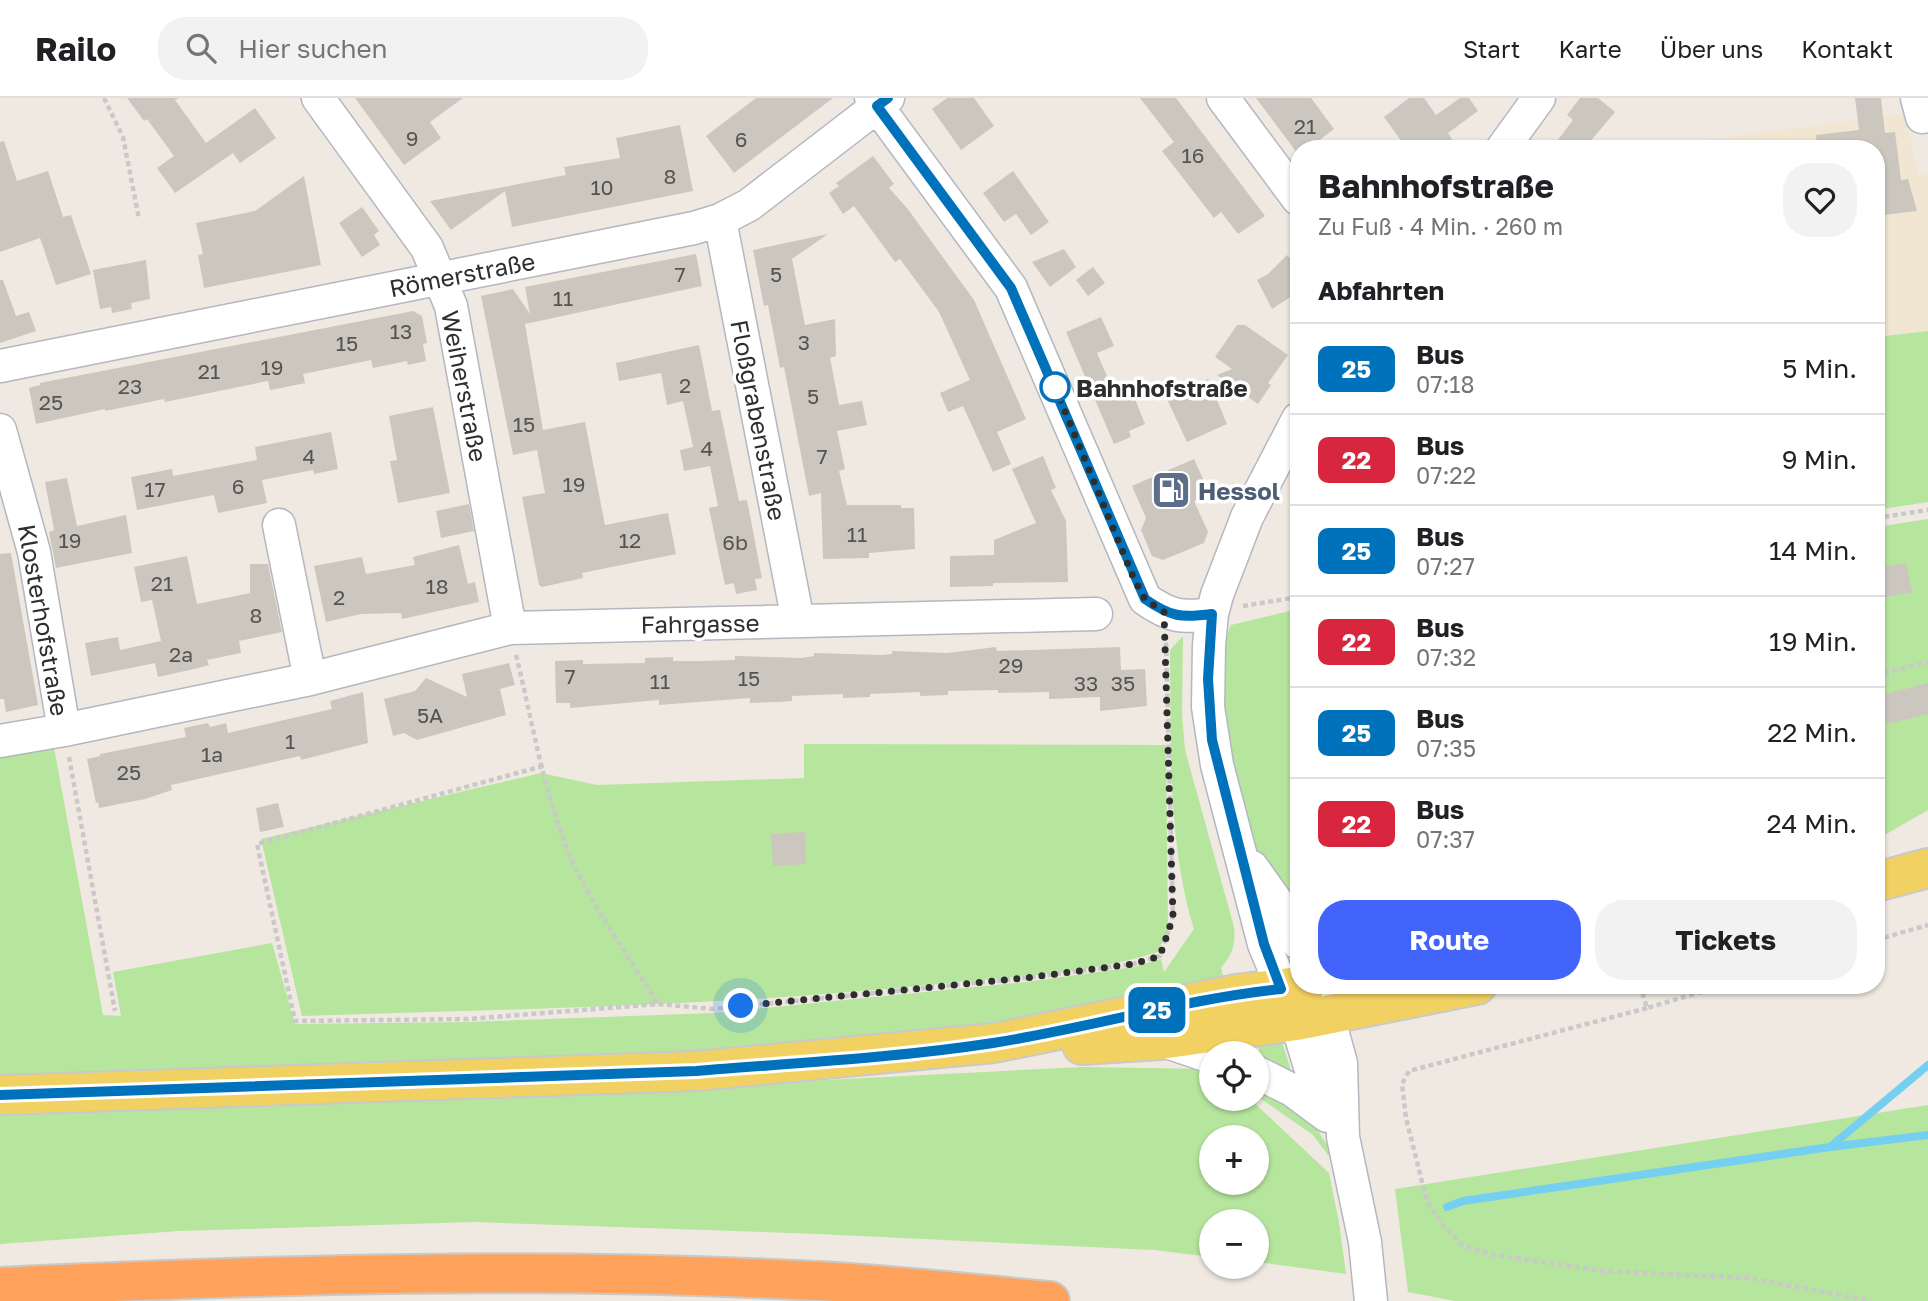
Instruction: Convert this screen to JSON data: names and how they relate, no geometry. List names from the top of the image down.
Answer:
{
  "streets": {
    "street": [
      "Römerstraße",
      "Weiherstraße",
      "Floßgrabenstraße",
      "Klosterhofstraße",
      "Fahrgasse"
    ]
  },
  "crossings": [
    ["Römerstraße", "Weiherstraße"],
    ["Römerstraße", "Floßgrabenstraße"],
    ["Weiherstraße", "Fahrgasse"],
    ["Floßgrabenstraße", "Fahrgasse"],
    ["Klosterhofstraße", "Fahrgasse"]
  ],
  "places": {
    "other": ["Bahnhofstraße"],
    "fuel station": ["Hessol"]
  },
  "lines": ["bus line 25"],
  "house_numbers": [
    "21",
    "9",
    "6",
    "16",
    "8",
    "10",
    "7",
    "5",
    "11",
    "13",
    "3",
    "15",
    "19",
    "21",
    "2",
    "23",
    "5",
    "25",
    "15",
    "4",
    "4",
    "7",
    "19",
    "6",
    "17",
    "11",
    "19",
    "12",
    "6b",
    "21",
    "18",
    "2",
    "8",
    "2a",
    "29",
    "7",
    "15",
    "11",
    "33",
    "35",
    "5A",
    "1",
    "1a",
    "25"
  ],
  "page": {
    "header": "Railo",
    "search": "Hier suchen",
    "nav": [
      "Start",
      "Karte",
      "Über uns",
      "Kontakt"
    ],
    "on_map": "25",
    "heading": [
      ["Bahnhofstraße", "Zu Fuß · 4 Min. · 260 m"],
      "Abfahrten"
    ],
    "list": [
      {
        "mark": "25",
        "name": "Bus",
        "note": "07:18",
        "value": "5 Min."
      },
      {
        "mark": "22",
        "name": "Bus",
        "note": "07:22",
        "value": "9 Min."
      },
      {
        "mark": "25",
        "name": "Bus",
        "note": "07:27",
        "value": "14 Min."
      },
      {
        "mark": "22",
        "name": "Bus",
        "note": "07:32",
        "value": "19 Min."
      },
      {
        "mark": "25",
        "name": "Bus",
        "note": "07:35",
        "value": "22 Min."
      },
      {
        "mark": "22",
        "name": "Bus",
        "note": "07:37",
        "value": "24 Min."
      }
    ],
    "buttons": ["Route", "Tickets"],
    "map_buttons": ["+", "−"]
  }
}
